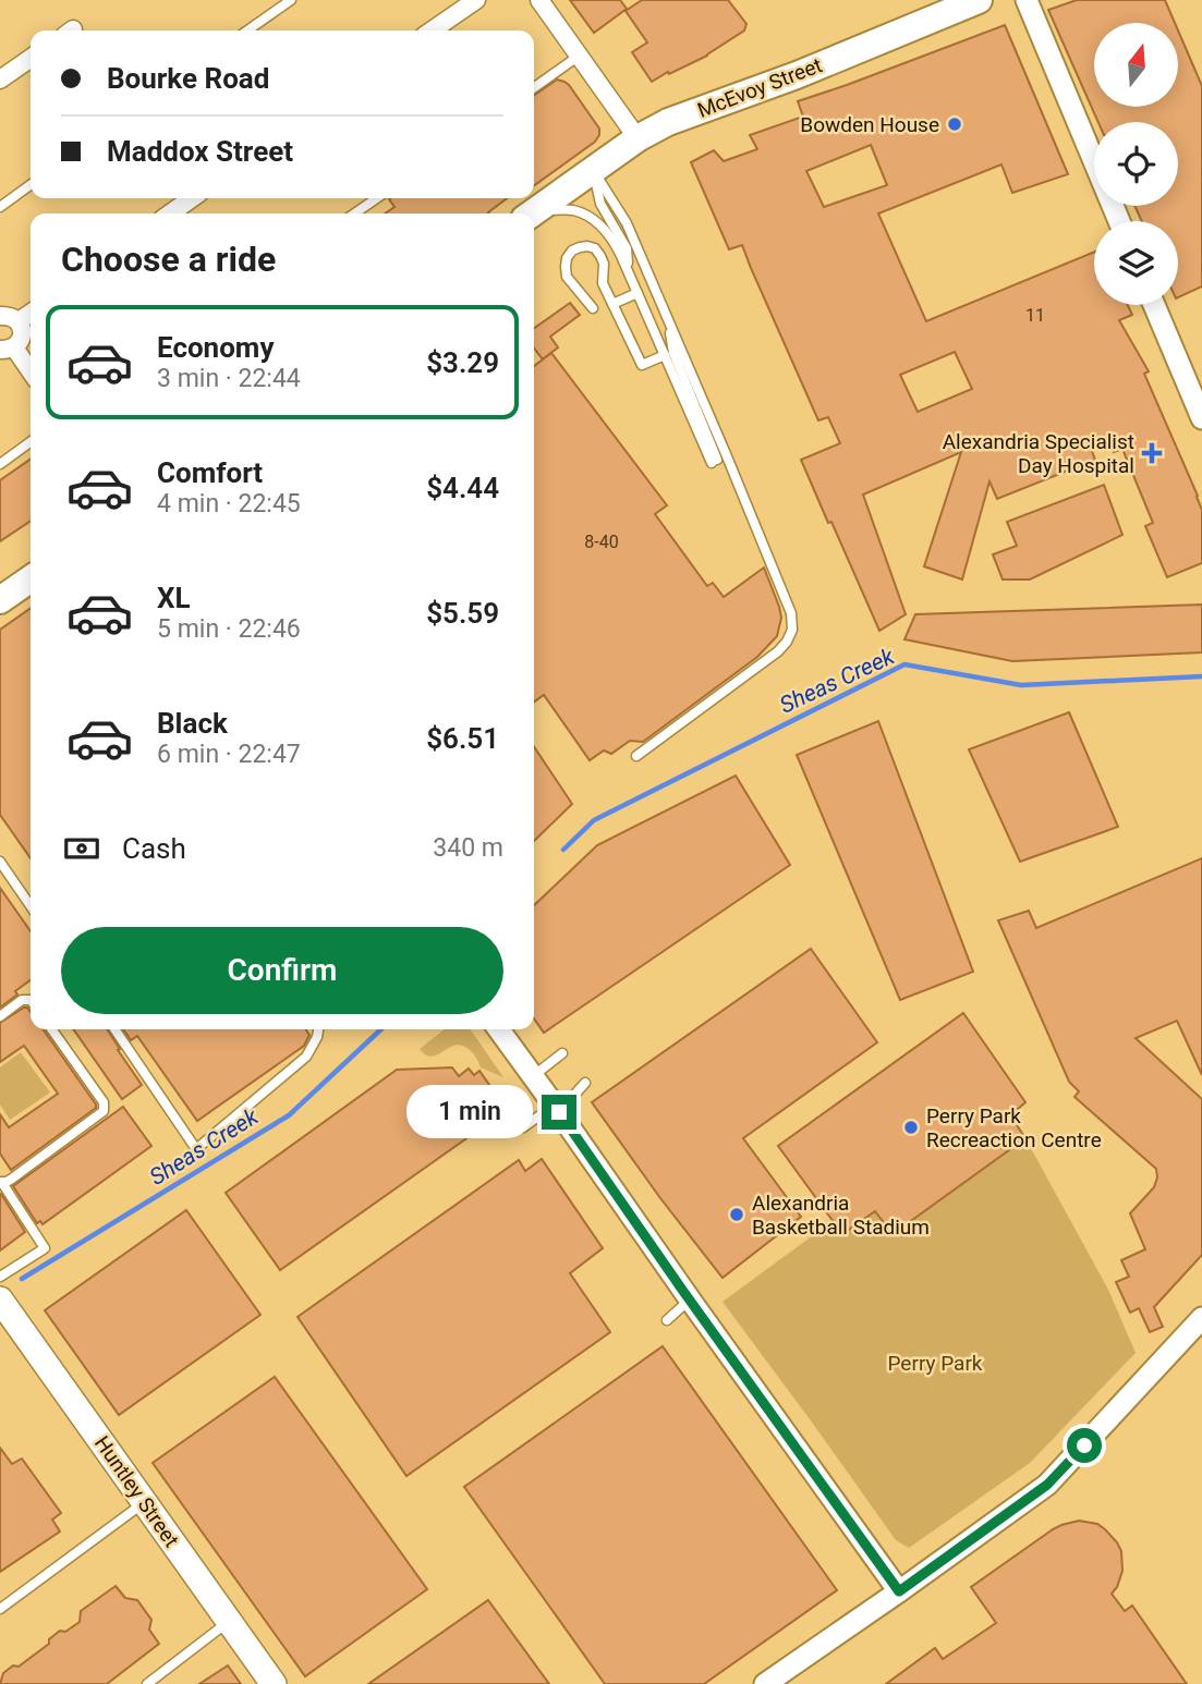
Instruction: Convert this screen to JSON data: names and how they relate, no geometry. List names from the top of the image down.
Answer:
{
  "streets": {
    "main road": ["McEvoy Street", "Huntley Street"]
  },
  "water": ["Sheas Creek"],
  "parks": ["Perry Park"],
  "places": {
    "other": ["Bowden House", "Perry Park Recreaction Centre", "Alexandria Basketball Stadium"],
    "health": ["Alexandria Specialist Day Hospital"]
  },
  "house_numbers": ["11", "8-40"],
  "north": "top",
  "page": {
    "banner": ["Bourke Road", "Maddox Street"],
    "heading": "Choose a ride",
    "list": [
      {
        "name": "Economy",
        "note": "3 min · 22:44",
        "value": "$3.29"
      },
      {
        "name": "Comfort",
        "note": "4 min · 22:45",
        "value": "$4.44"
      },
      {
        "name": "XL",
        "note": "5 min · 22:46",
        "value": "$5.59"
      },
      {
        "name": "Black",
        "note": "6 min · 22:47",
        "value": "$6.51"
      }
    ],
    "pay": ["Cash", "340 m"],
    "buttons": "Confirm",
    "bubble": "1 min"
  }
}
